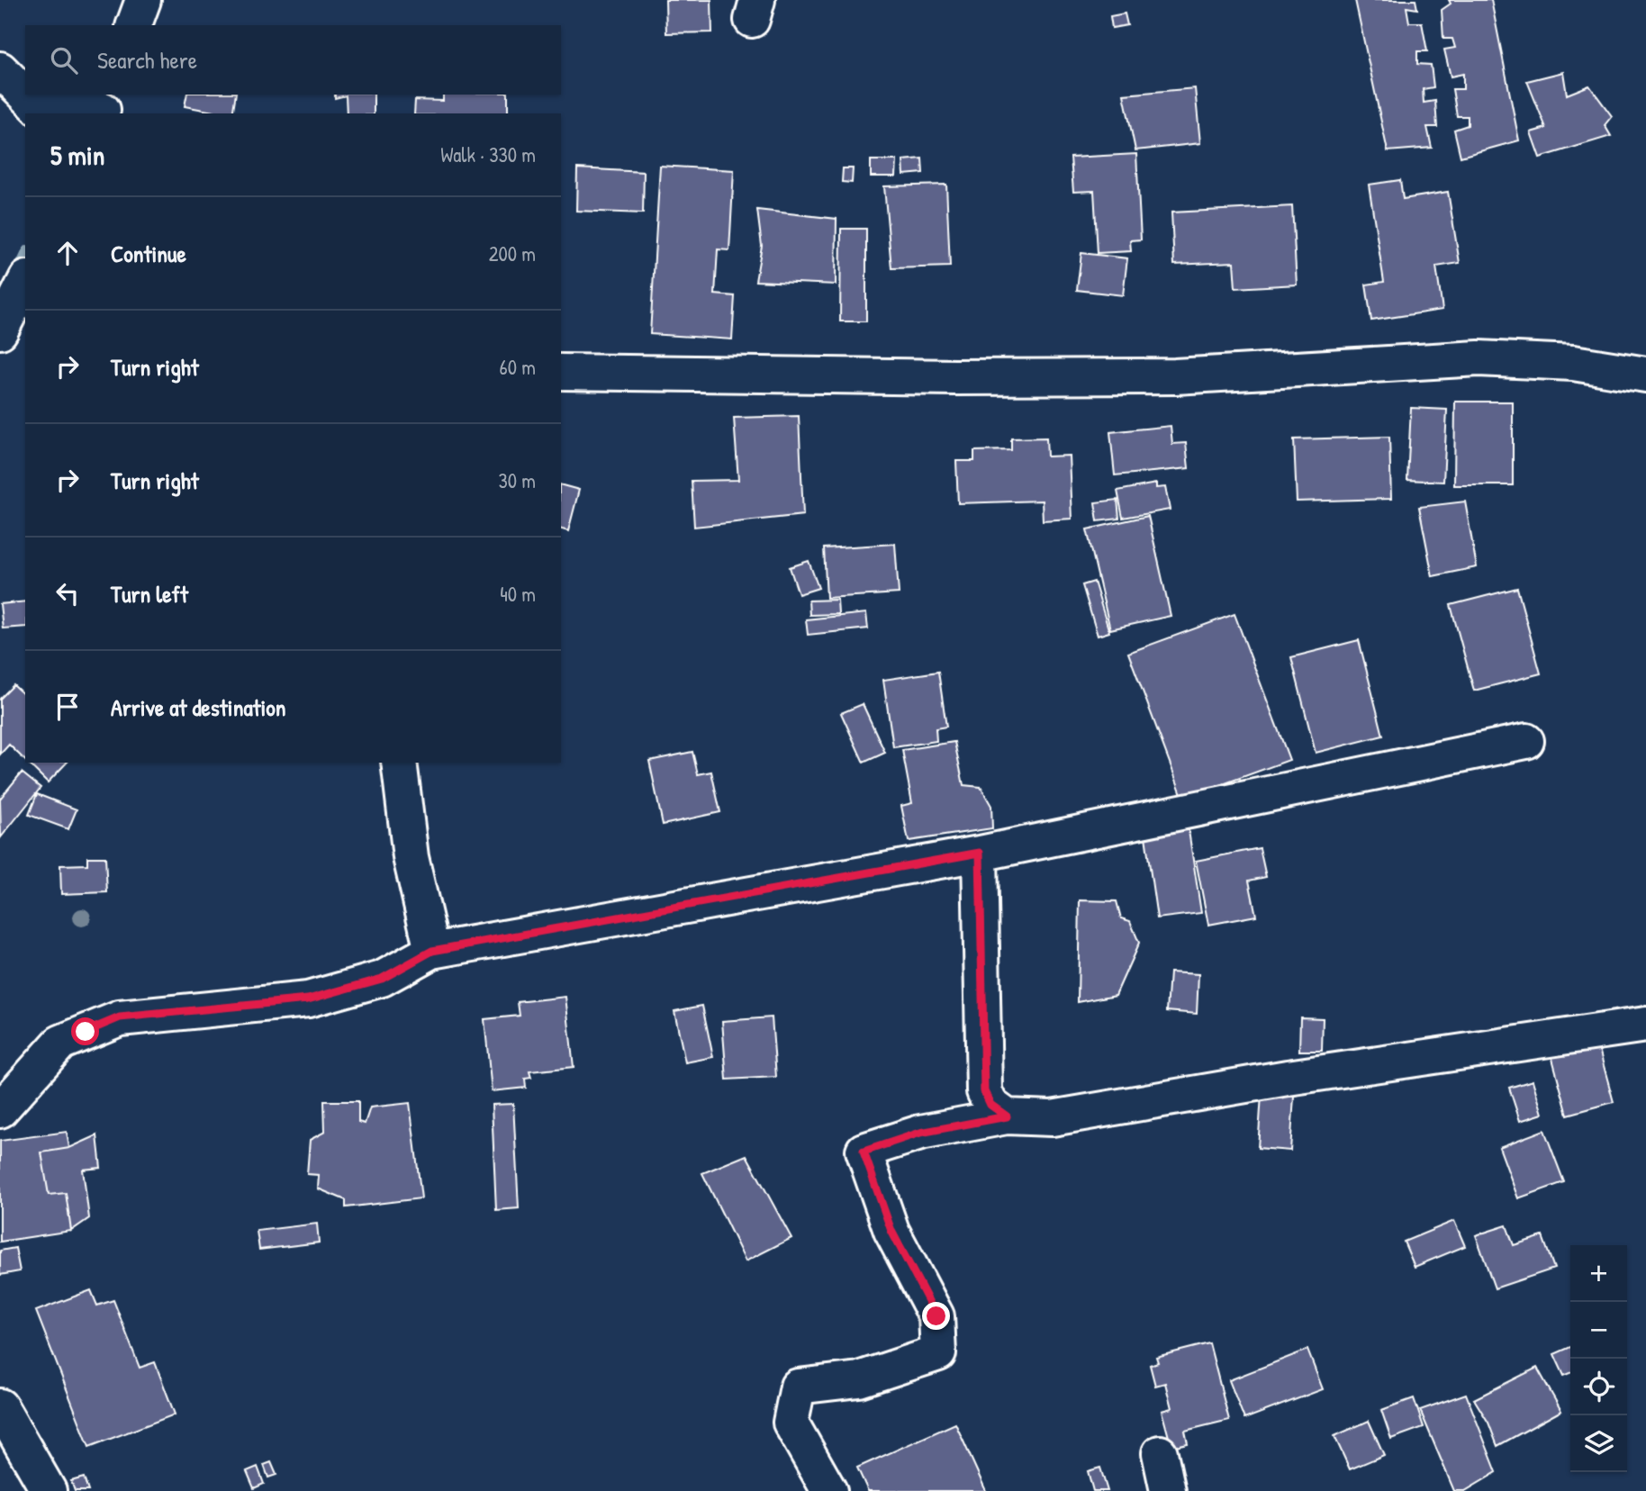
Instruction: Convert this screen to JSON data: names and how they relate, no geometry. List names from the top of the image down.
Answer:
{
  "page": {
    "search": "Search here",
    "heading": ["5 min", "Walk · 330 m"],
    "list": [
      ["Continue", "200 m"],
      ["Turn right", "60 m"],
      ["Turn right", "30 m"],
      ["Turn left", "40 m"],
      "Arrive at destination"
    ],
    "map_buttons": ["+", "−"]
  }
}
